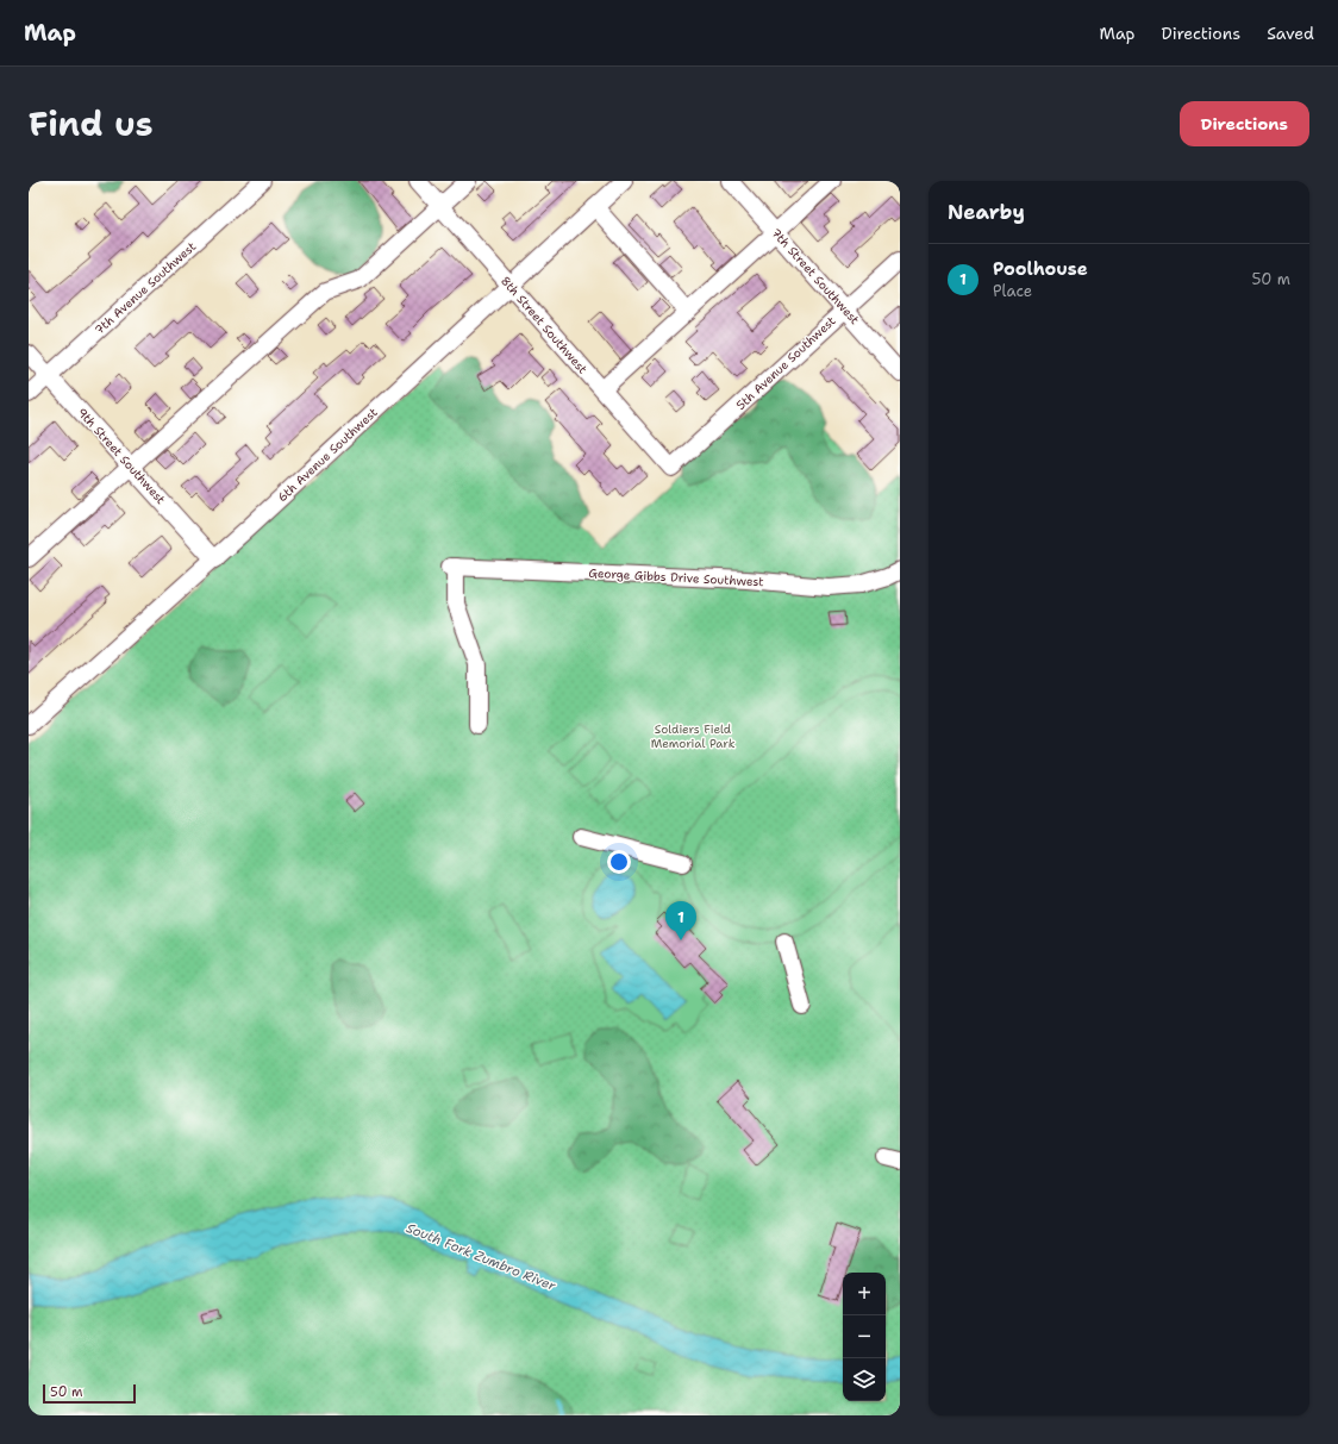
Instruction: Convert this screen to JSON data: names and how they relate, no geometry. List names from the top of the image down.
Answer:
{
  "streets": {
    "street": [
      "7th Street Southwest",
      "7th Avenue Southwest",
      "8th Street Southwest",
      "5th Avenue Southwest",
      "6th Avenue Southwest",
      "9th Street Southwest",
      "George Gibbs Drive Southwest"
    ]
  },
  "crossings": [
    ["7th Street Southwest", "5th Avenue Southwest"],
    ["7th Avenue Southwest", "9th Street Southwest"],
    ["8th Street Southwest", "5th Avenue Southwest"],
    ["8th Street Southwest", "6th Avenue Southwest"],
    ["6th Avenue Southwest", "9th Street Southwest"]
  ],
  "water": ["South Fork Zumbro River"],
  "parks": ["Soldiers Field Memorial Park"],
  "scale_bar": "50 m",
  "page": {
    "header": "Map",
    "nav": ["Map", "Directions", "Saved"],
    "title": "Find us",
    "buttons": "Directions",
    "heading": "Nearby",
    "list": [
      {
        "mark": "1",
        "name": "Poolhouse",
        "note": "Place",
        "value": "50 m"
      }
    ],
    "pins": "1",
    "map_buttons": ["+", "−"],
    "scale": "50 m"
  }
}
